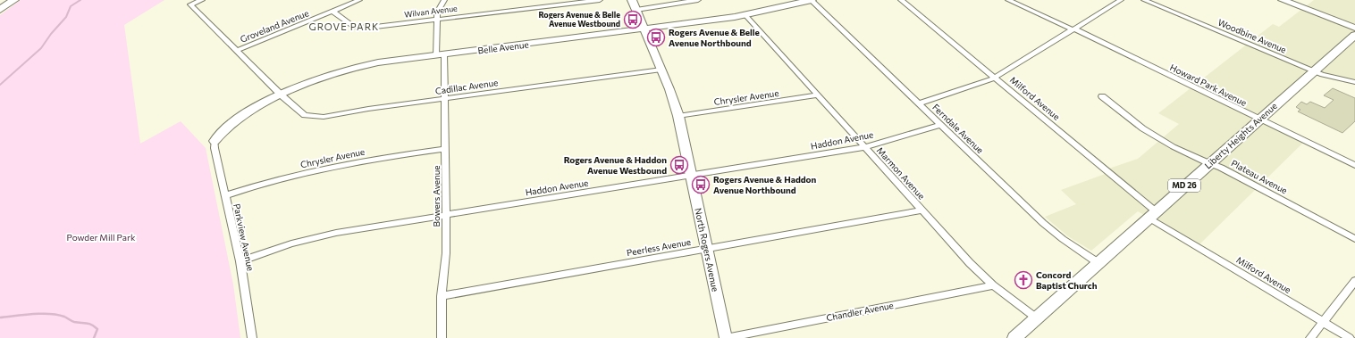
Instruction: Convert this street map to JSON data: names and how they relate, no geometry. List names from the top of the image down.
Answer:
{
  "streets": {
    "main road": ["Liberty Heights Avenue", "MD 26"],
    "street": [
      "Wilvan Avenue",
      "Groveland Avenue",
      "Woodbine Avenue",
      "Belle Avenue",
      "Howard Park Avenue",
      "Cadillac Avenue",
      "Chrysler Avenue",
      "Milford Avenue",
      "Ferndale Avenue",
      "Haddon Avenue",
      "Marmon Avenue",
      "Plateau Avenue",
      "Bowers Avenue",
      "Parkview Avenue",
      "Peerless Avenue",
      "North Rogers Avenue",
      "Chandler Avenue"
    ]
  },
  "crossings": [
    ["Wilvan Avenue", "Groveland Avenue"],
    ["Wilvan Avenue", "Bowers Avenue"],
    ["Groveland Avenue", "Cadillac Avenue"],
    ["Woodbine Avenue", "Liberty Heights Avenue"],
    ["Belle Avenue", "Cadillac Avenue"],
    ["Belle Avenue", "Ferndale Avenue"],
    ["Belle Avenue", "Marmon Avenue"],
    ["Belle Avenue", "Bowers Avenue"],
    ["Belle Avenue", "Parkview Avenue"],
    ["Belle Avenue", "North Rogers Avenue"],
    ["Howard Park Avenue", "Liberty Heights Avenue"],
    ["Cadillac Avenue", "Bowers Avenue"],
    ["Cadillac Avenue", "North Rogers Avenue"],
    ["Chrysler Avenue", "Marmon Avenue"],
    ["Chrysler Avenue", "Bowers Avenue"],
    ["Chrysler Avenue", "Parkview Avenue"],
    ["Chrysler Avenue", "North Rogers Avenue"],
    ["Milford Avenue", "Liberty Heights Avenue"],
    ["Ferndale Avenue", "Liberty Heights Avenue"],
    ["Ferndale Avenue", "Haddon Avenue"],
    ["Liberty Heights Avenue", "Marmon Avenue"],
    ["Liberty Heights Avenue", "Plateau Avenue"],
    ["Haddon Avenue", "Marmon Avenue"],
    ["Haddon Avenue", "Bowers Avenue"],
    ["Haddon Avenue", "Parkview Avenue"],
    ["Haddon Avenue", "North Rogers Avenue"],
    ["Marmon Avenue", "Peerless Avenue"],
    ["Marmon Avenue", "Chandler Avenue"],
    ["Bowers Avenue", "Peerless Avenue"],
    ["Peerless Avenue", "North Rogers Avenue"],
    ["North Rogers Avenue", "Chandler Avenue"]
  ],
  "districts": ["GROVE PARK"],
  "parks": ["Powder Mill Park"],
  "places": {
    "bus stop": [
      "Rogers Avenue & Belle Avenue Westbound",
      "Rogers Avenue & Belle Avenue Northbound",
      "Rogers Avenue & Haddon Avenue Westbound",
      "Rogers Avenue & Haddon Avenue Northbound"
    ],
    "church": ["Concord Baptist Church"]
  }
}
